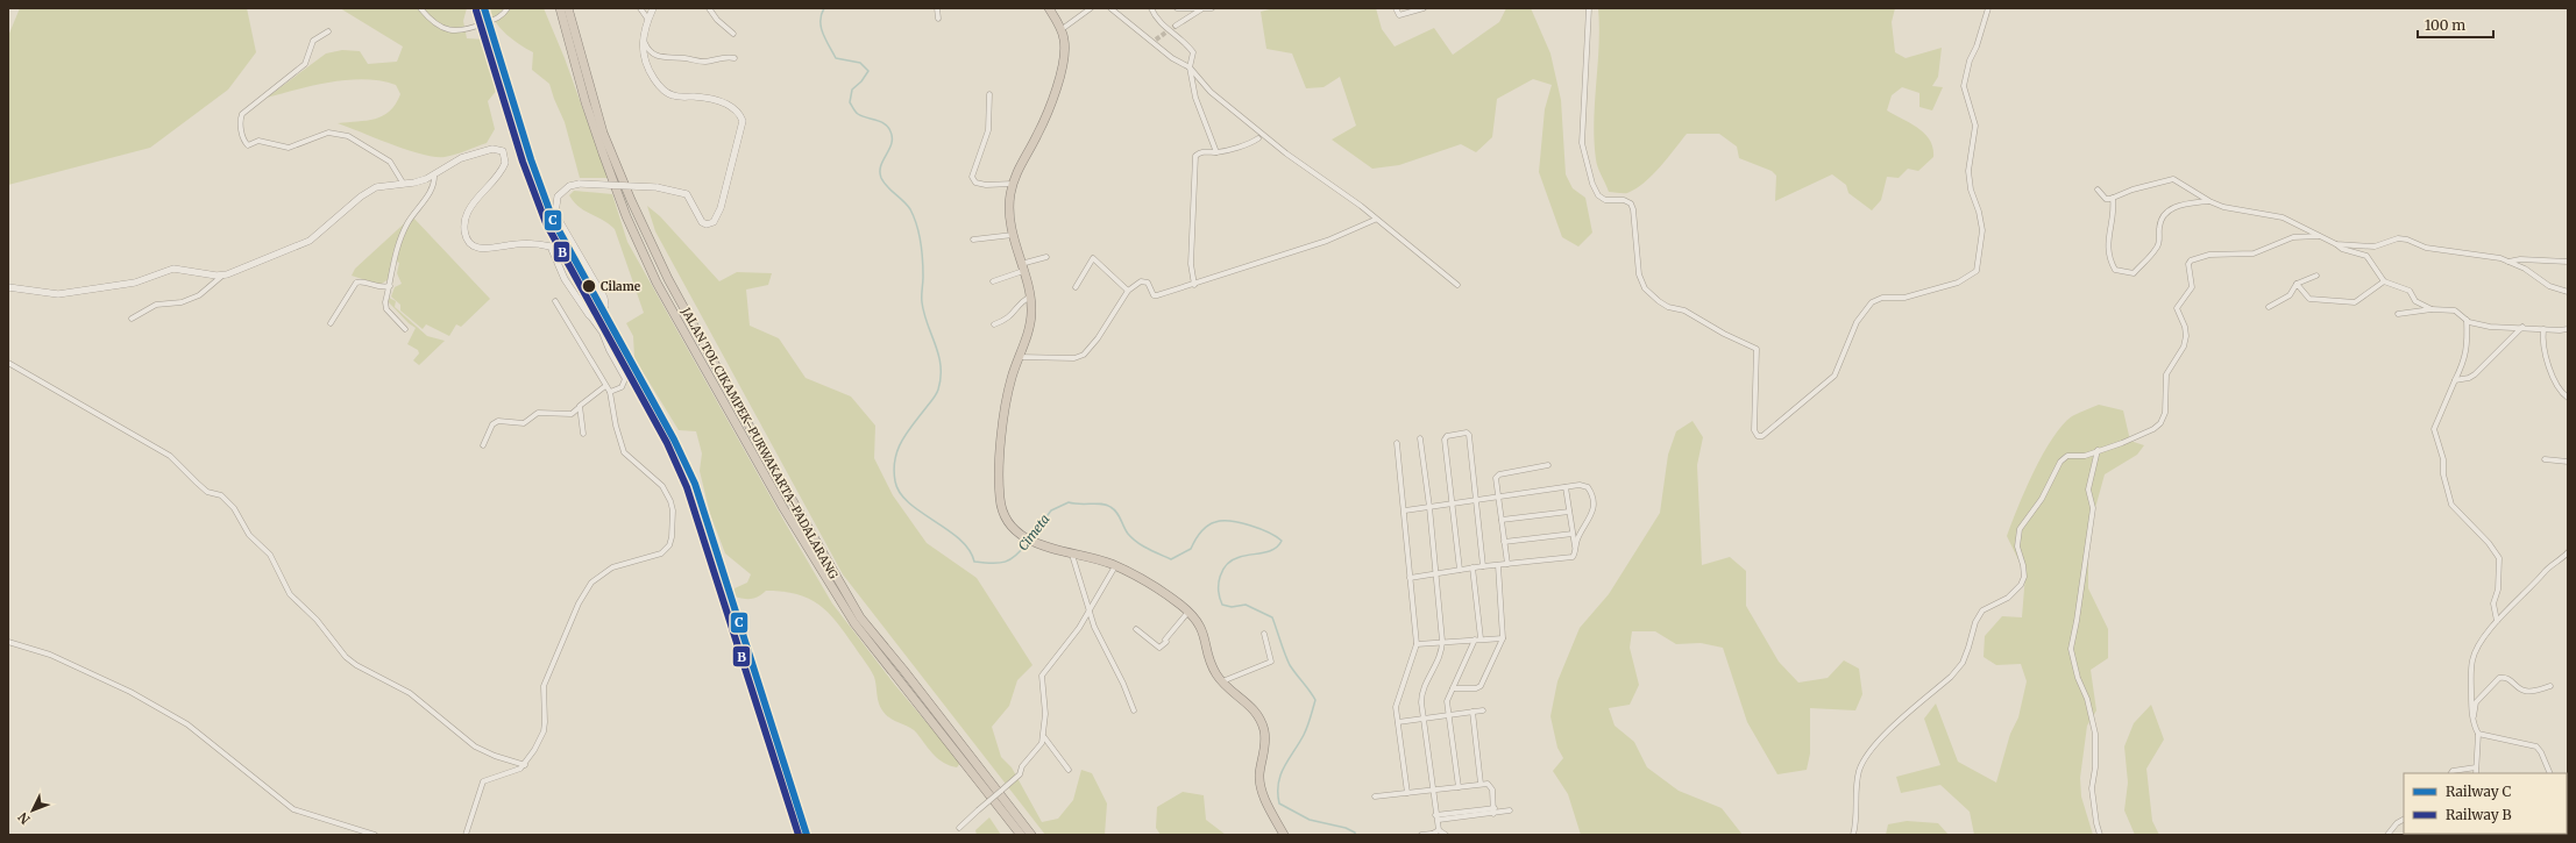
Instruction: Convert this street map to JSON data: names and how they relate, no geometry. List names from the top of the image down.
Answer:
{
  "streets": {
    "highway": ["JALAN TOL CIKAMPEK–PURWAKARTA–PADALARANG"]
  },
  "water": ["Cimeta"],
  "places": ["Cilame"],
  "lines": ["rail line C", "rail line B"],
  "legend": ["Railway C", "Railway B"],
  "scale_bar": "100 m",
  "north": "bottom left"
}
